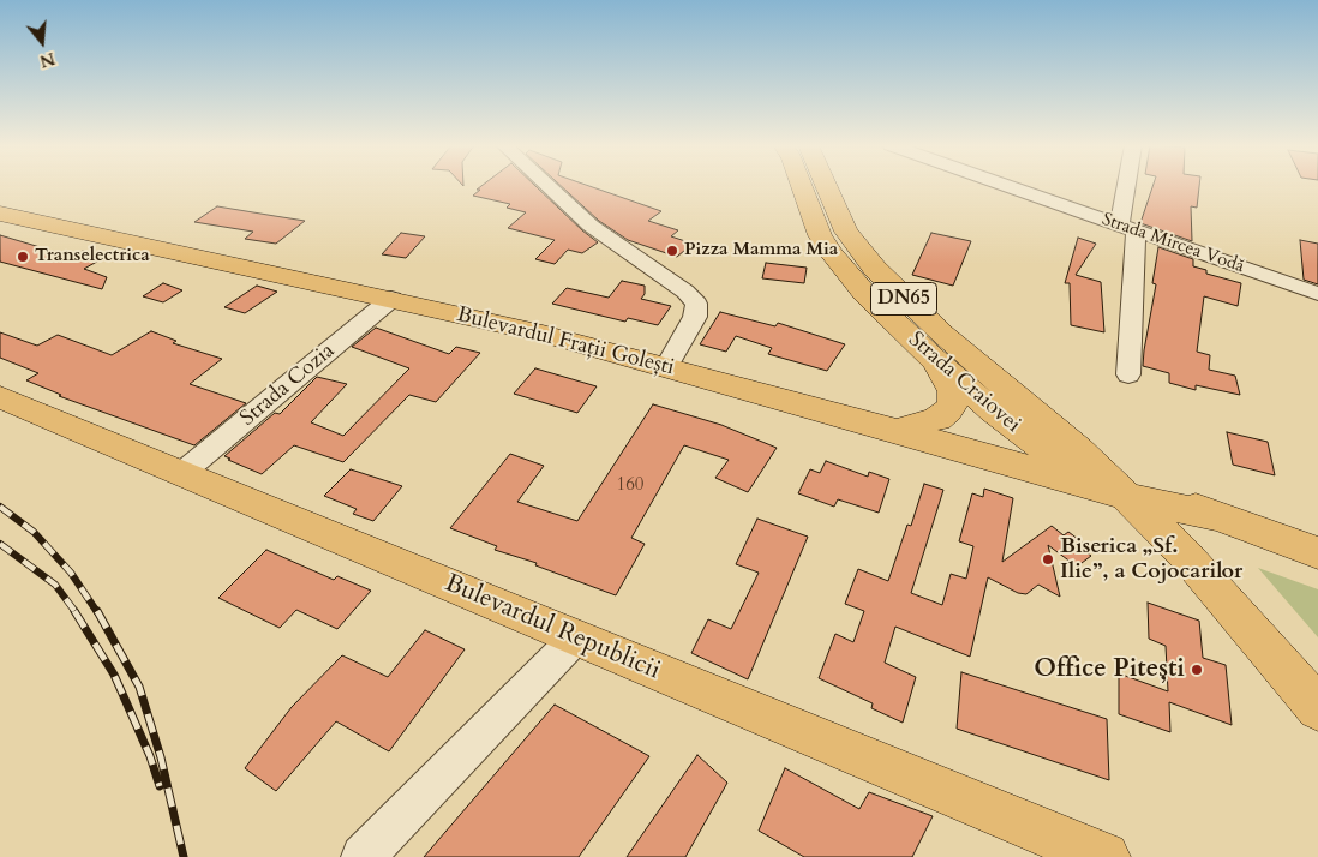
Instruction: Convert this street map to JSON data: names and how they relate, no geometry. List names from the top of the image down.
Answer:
{
  "streets": {
    "main road": [
      "DN65",
      "Bulevardul Frații Golești",
      "Strada Craiovei",
      "Bulevardul Republicii"
    ],
    "street": ["Strada Mircea Vodă", "Strada Cozia"]
  },
  "crossings": [
    ["DN65", "Bulevardul Frații Golești"],
    ["DN65", "Strada Craiovei"],
    ["Bulevardul Frații Golești", "Strada Craiovei"],
    ["Bulevardul Frații Golești", "Strada Cozia"],
    ["Strada Cozia", "Bulevardul Republicii"]
  ],
  "places": [
    "Pizza Mamma Mia",
    "Transelectrica",
    "Biserica „Sf. Ilie”, a Cojocarilor",
    "Office Pitești"
  ],
  "house_numbers": ["160"],
  "north": "bottom"
}
